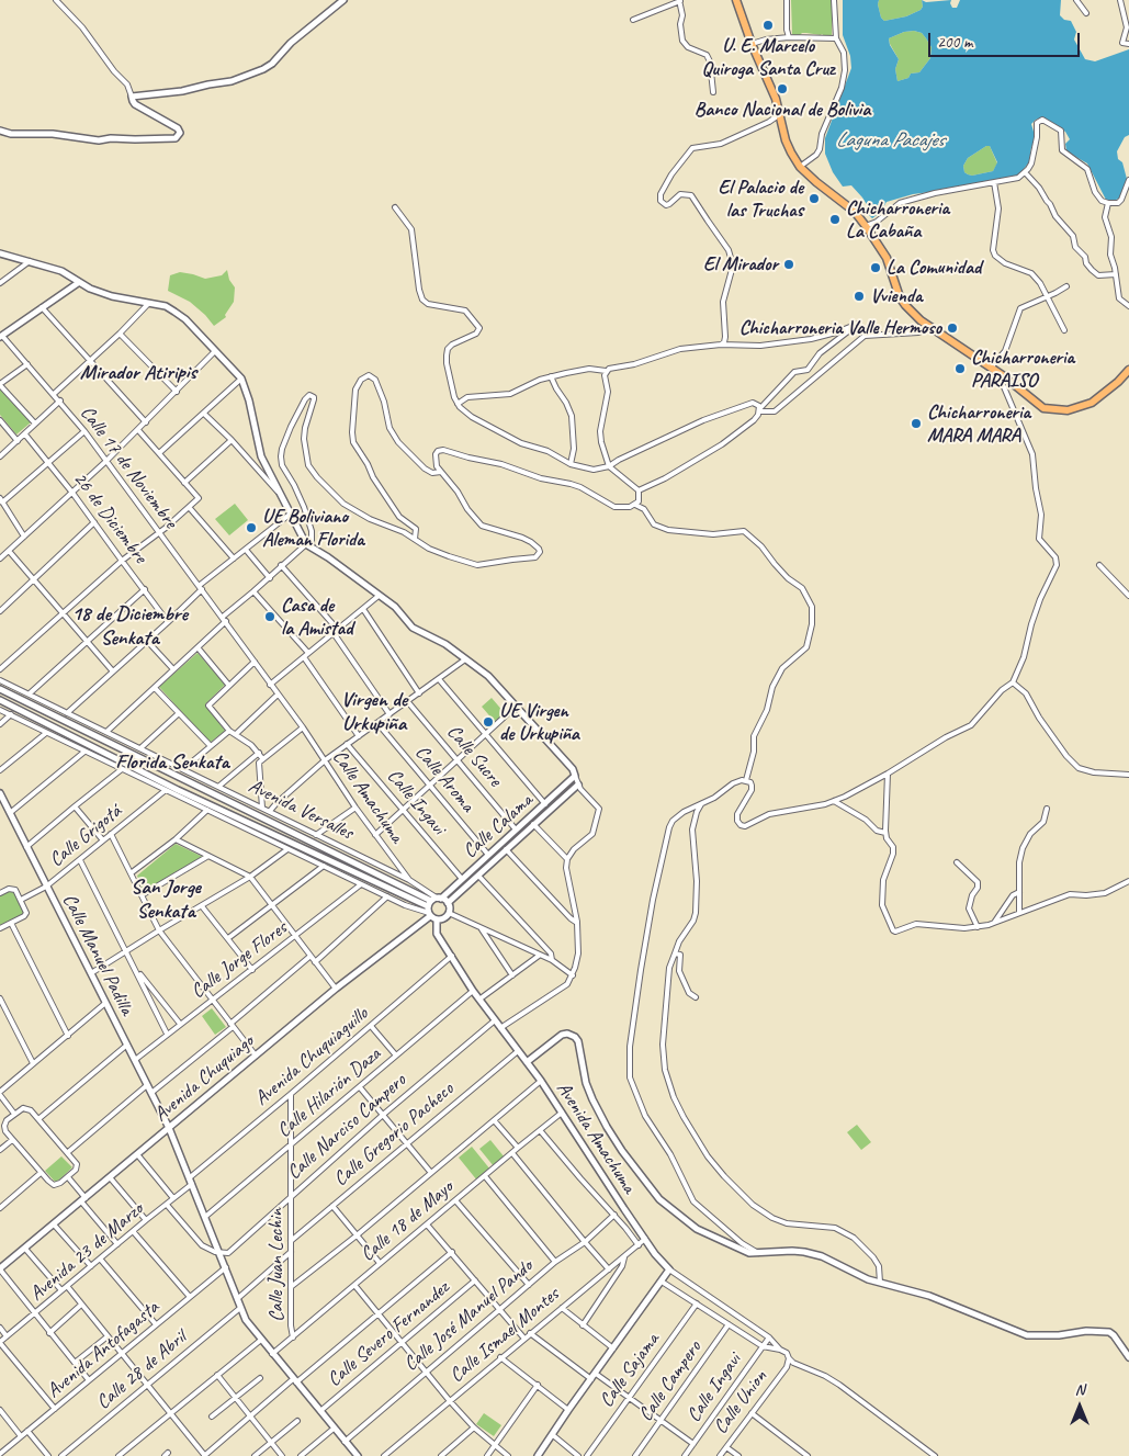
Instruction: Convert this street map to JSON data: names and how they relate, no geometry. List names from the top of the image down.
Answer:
{
  "streets": {
    "street": [
      "Calle 17 de Noviembre",
      "26 de Diciembre",
      "Calle Sucre",
      "Calle Aroma",
      "Calle Amachuma",
      "Calle Ingavi",
      "Avenida Versalles",
      "Calle Calama",
      "Calle Grigotá",
      "Calle Manuel Padilla",
      "Calle Jorge Flores",
      "Avenida Chuquiaguillo",
      "Avenida Chuquiago",
      "Calle Hilarión Daza",
      "Calle Narciso Campero",
      "Calle Gregorio Pacheco",
      "Avenida Amachuma",
      "Calle 18 de Mayo",
      "Avenida 23 de Marzo",
      "Calle Juan Lechin",
      "Calle José Manuel Pando",
      "Calle Severo Fernandez",
      "Calle Ismael Montes",
      "Avenida Antofagasta",
      "Calle 28 de Abril",
      "Calle Sajama",
      "Calle Campero",
      "Calle Union"
    ]
  },
  "crossings": [
    ["Calle 17 de Noviembre", "Calle Amachuma"],
    ["Calle Sucre", "Calle Calama"],
    ["Calle Aroma", "Calle Calama"],
    ["Calle Amachuma", "Avenida Versalles"],
    ["Calle Ingavi", "Calle Calama"],
    ["Calle Ingavi", "Avenida Amachuma"],
    ["Avenida Versalles", "Calle Calama"],
    ["Avenida Versalles", "Calle Grigotá"],
    ["Avenida Versalles", "Calle Jorge Flores"],
    ["Avenida Versalles", "Avenida Chuquiago"],
    ["Calle Calama", "Avenida Chuquiago"],
    ["Calle Grigotá", "Calle Manuel Padilla"],
    ["Calle Manuel Padilla", "Calle Jorge Flores"],
    ["Calle Manuel Padilla", "Avenida Chuquiaguillo"],
    ["Calle Manuel Padilla", "Avenida Chuquiago"],
    ["Calle Manuel Padilla", "Calle Hilarión Daza"],
    ["Calle Manuel Padilla", "Calle Narciso Campero"],
    ["Calle Manuel Padilla", "Calle 18 de Mayo"],
    ["Calle Manuel Padilla", "Avenida 23 de Marzo"],
    ["Calle Manuel Padilla", "Calle José Manuel Pando"],
    ["Calle Manuel Padilla", "Calle Severo Fernandez"],
    ["Calle Manuel Padilla", "Avenida Antofagasta"],
    ["Calle Manuel Padilla", "Calle 28 de Abril"],
    ["Avenida Chuquiaguillo", "Avenida Amachuma"],
    ["Avenida Chuquiaguillo", "Avenida 23 de Marzo"],
    ["Avenida Chuquiaguillo", "Calle Juan Lechin"],
    ["Calle Hilarión Daza", "Avenida Amachuma"],
    ["Calle Hilarión Daza", "Calle Juan Lechin"],
    ["Calle Narciso Campero", "Avenida Amachuma"],
    ["Calle Narciso Campero", "Calle Juan Lechin"],
    ["Calle Gregorio Pacheco", "Avenida Amachuma"],
    ["Calle Gregorio Pacheco", "Calle Juan Lechin"],
    ["Avenida Amachuma", "Calle 18 de Mayo"],
    ["Avenida Amachuma", "Calle Ismael Montes"],
    ["Avenida Amachuma", "Calle Union"],
    ["Calle 18 de Mayo", "Calle Juan Lechin"]
  ],
  "districts": [
    "Mirador Atiripis",
    "18 de Diciembre Senkata",
    "Virgen de Urkupiña",
    "Florida Senkata",
    "San Jorge Senkata"
  ],
  "water": ["Laguna Pacajes"],
  "places": [
    "U. E. Marcelo Quiroga Santa Cruz",
    "Banco Nacional de Bolivia",
    "El Palacio de las Truchas",
    "Chicharroneria La Cabaña",
    "El Mirador",
    "La Comunidad",
    "Vvienda",
    "Chicharroneria Valle Hermoso",
    "Chicharroneria PARAISO",
    "Chicharroneria MARA MARA",
    "UE Boliviano Aleman Florida",
    "Casa de la Amistad",
    "UE Virgen de Urkupiña"
  ],
  "scale_bar": "200 m",
  "north": "top"
}
